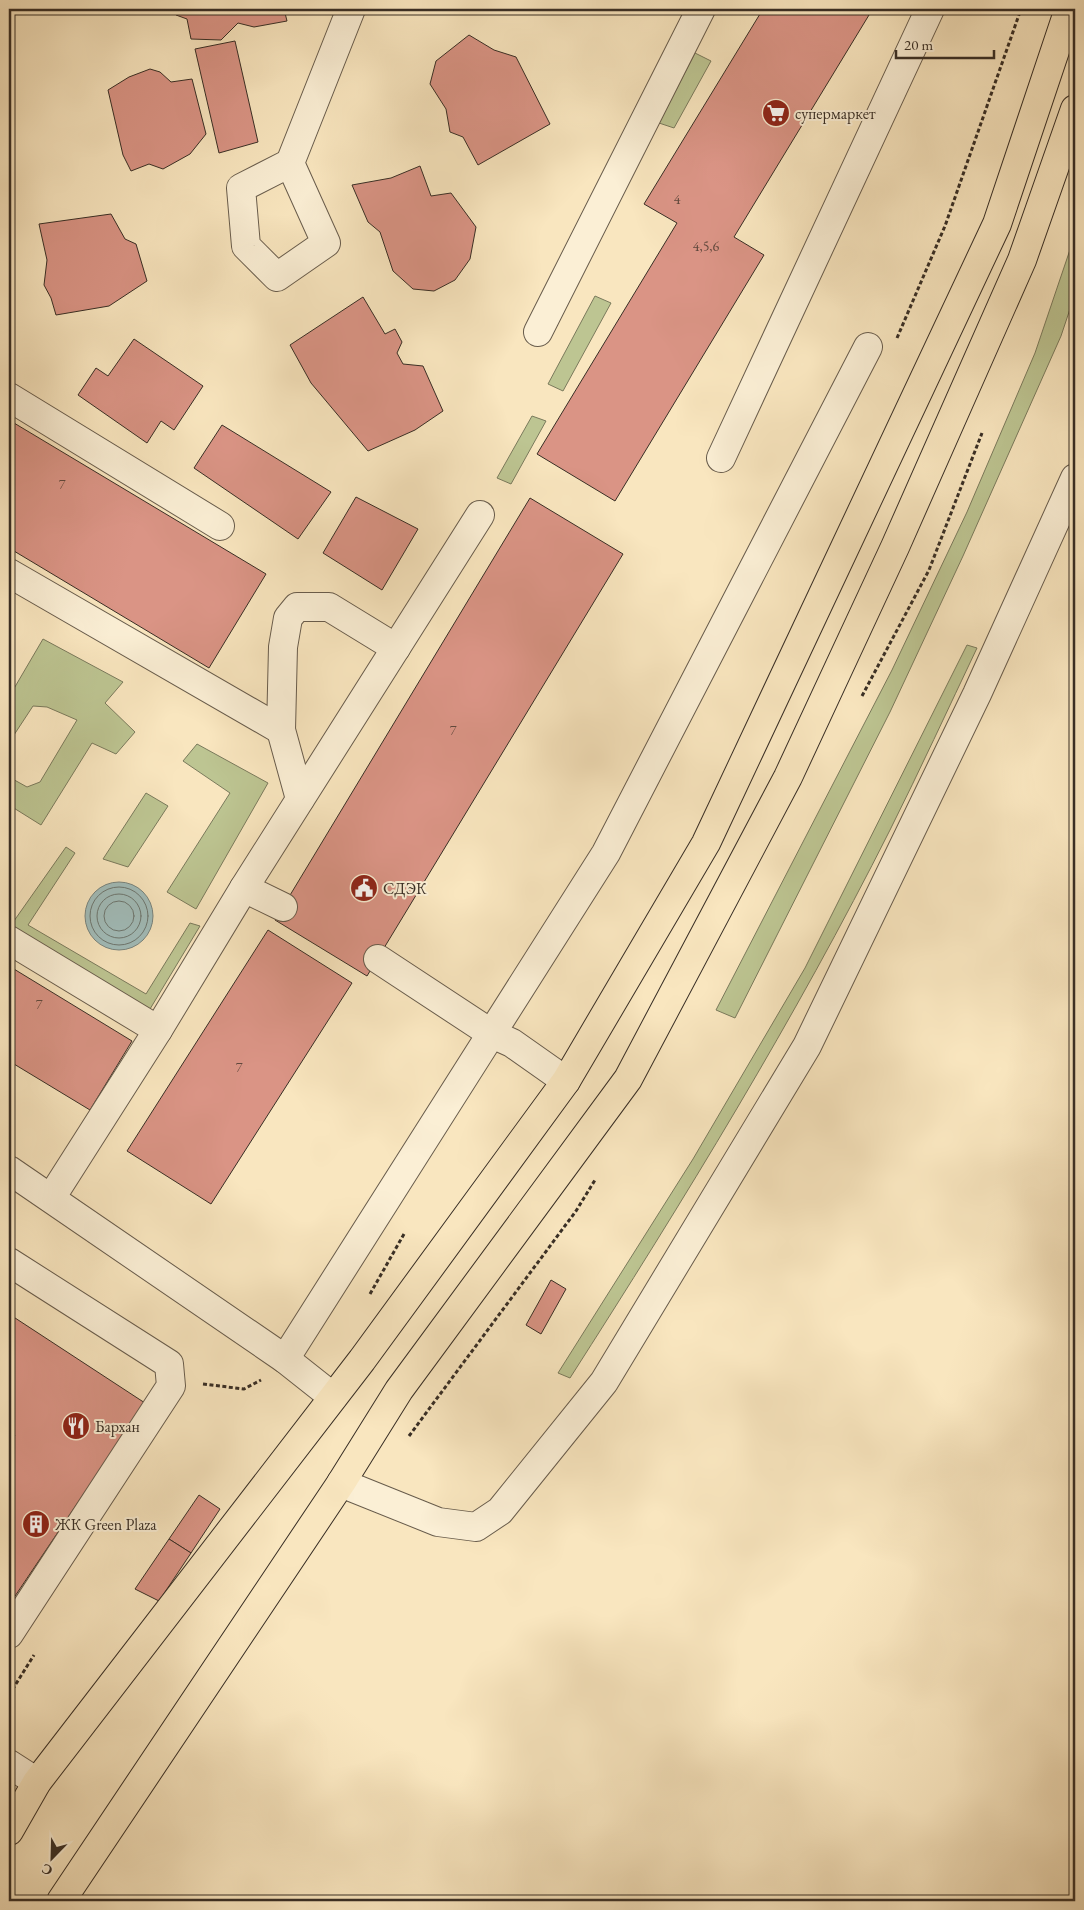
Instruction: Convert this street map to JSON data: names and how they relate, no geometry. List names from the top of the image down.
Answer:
{
  "places": {
    "supermarket": ["супермаркет"],
    "public building": ["СДЭК"],
    "restaurant": ["Бархан"],
    "building": ["ЖК Green Plaza"]
  },
  "house_numbers": [
    "4",
    "4,5,6",
    "7",
    "7",
    "7",
    "7"
  ],
  "scale_bar": "20 m",
  "north": "bottom left"
}
